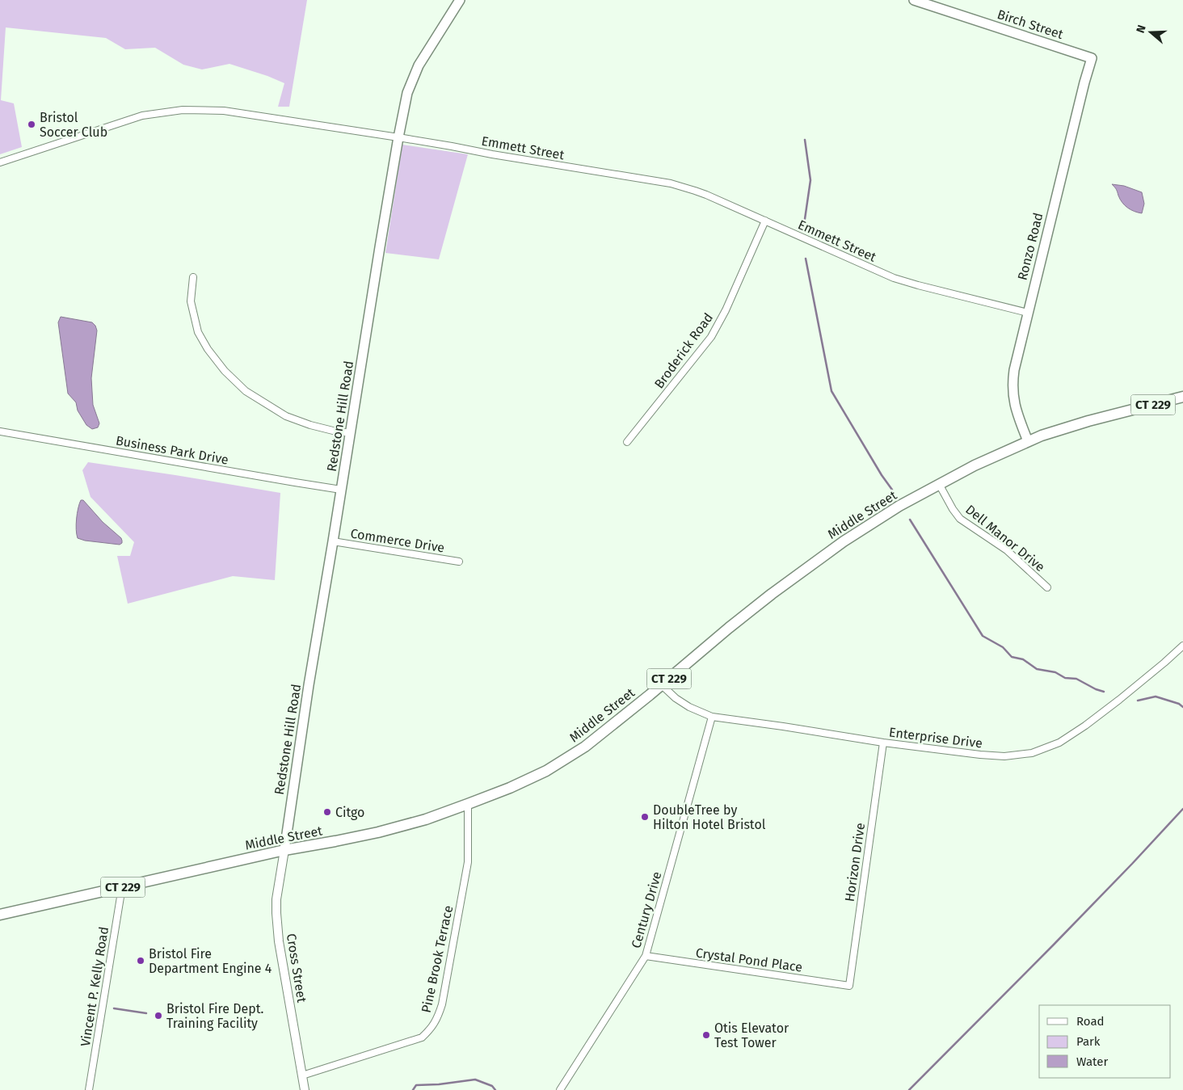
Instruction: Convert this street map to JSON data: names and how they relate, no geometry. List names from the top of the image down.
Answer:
{
  "streets": {
    "main road": [
      "Birch Street",
      "Ronzo Road",
      "CT 229",
      "Redstone Hill Road",
      "Middle Street"
    ],
    "street": [
      "Emmett Street",
      "Broderick Road",
      "Business Park Drive",
      "Dell Manor Drive",
      "Commerce Drive",
      "Enterprise Drive",
      "Horizon Drive",
      "Century Drive",
      "Pine Brook Terrace",
      "Crystal Pond Place",
      "Cross Street",
      "Vincent P. Kelly Road"
    ]
  },
  "crossings": [
    ["Birch Street", "Ronzo Road"],
    ["Emmett Street", "Ronzo Road"],
    ["Emmett Street", "Broderick Road"],
    ["Emmett Street", "Redstone Hill Road"],
    ["Ronzo Road", "Middle Street"],
    ["Redstone Hill Road", "Business Park Drive"],
    ["Redstone Hill Road", "Middle Street"],
    ["Redstone Hill Road", "Commerce Drive"],
    ["Redstone Hill Road", "Cross Street"],
    ["Middle Street", "Dell Manor Drive"],
    ["Middle Street", "Enterprise Drive"],
    ["Middle Street", "Pine Brook Terrace"],
    ["Middle Street", "Cross Street"],
    ["Middle Street", "Vincent P. Kelly Road"],
    ["Enterprise Drive", "Horizon Drive"],
    ["Enterprise Drive", "Century Drive"],
    ["Horizon Drive", "Crystal Pond Place"],
    ["Century Drive", "Crystal Pond Place"],
    ["Pine Brook Terrace", "Cross Street"]
  ],
  "places": [
    "Bristol Soccer Club",
    "Citgo",
    "DoubleTree by Hilton Hotel Bristol",
    "Bristol Fire Department Engine 4",
    "Bristol Fire Dept. Training Facility",
    "Otis Elevator Test Tower"
  ],
  "legend": ["Road", "Park", "Water"],
  "north": "left"
}
